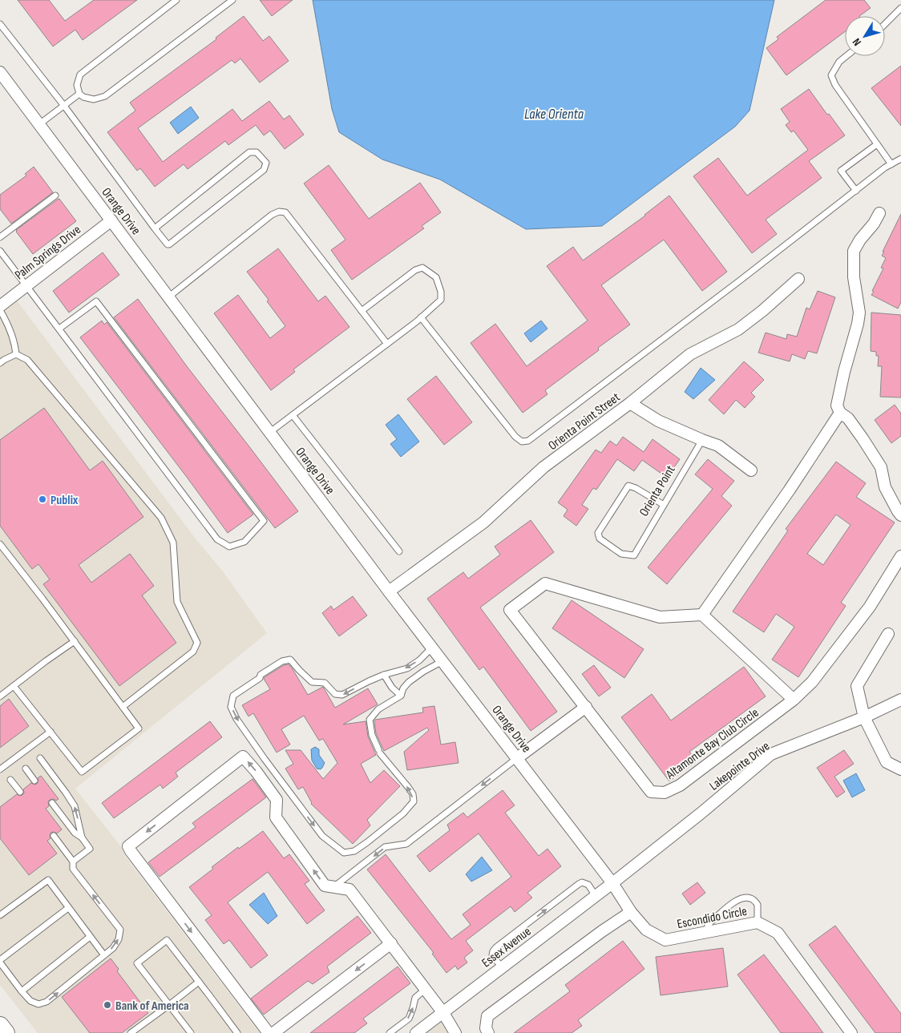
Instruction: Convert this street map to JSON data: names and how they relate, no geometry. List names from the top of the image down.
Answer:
{
  "streets": {
    "street": [
      "Orange Drive",
      "Palm Springs Drive",
      "Orienta Point Street",
      "Altamonte Bay Club Circle",
      "Lakepointe Drive",
      "Escondido Circle",
      "Essex Avenue"
    ],
    "lane": ["Orienta Point"]
  },
  "crossings": [
    ["Orange Drive", "Palm Springs Drive"],
    ["Orange Drive", "Orienta Point Street"],
    ["Orange Drive", "Lakepointe Drive"],
    ["Orange Drive", "Escondido Circle"],
    ["Orange Drive", "Essex Avenue"],
    ["Lakepointe Drive", "Escondido Circle"],
    ["Lakepointe Drive", "Essex Avenue"],
    ["Escondido Circle", "Essex Avenue"]
  ],
  "water": ["Lake Orienta"],
  "places": ["Publix", "Bank of America"],
  "north": "bottom left"
}
